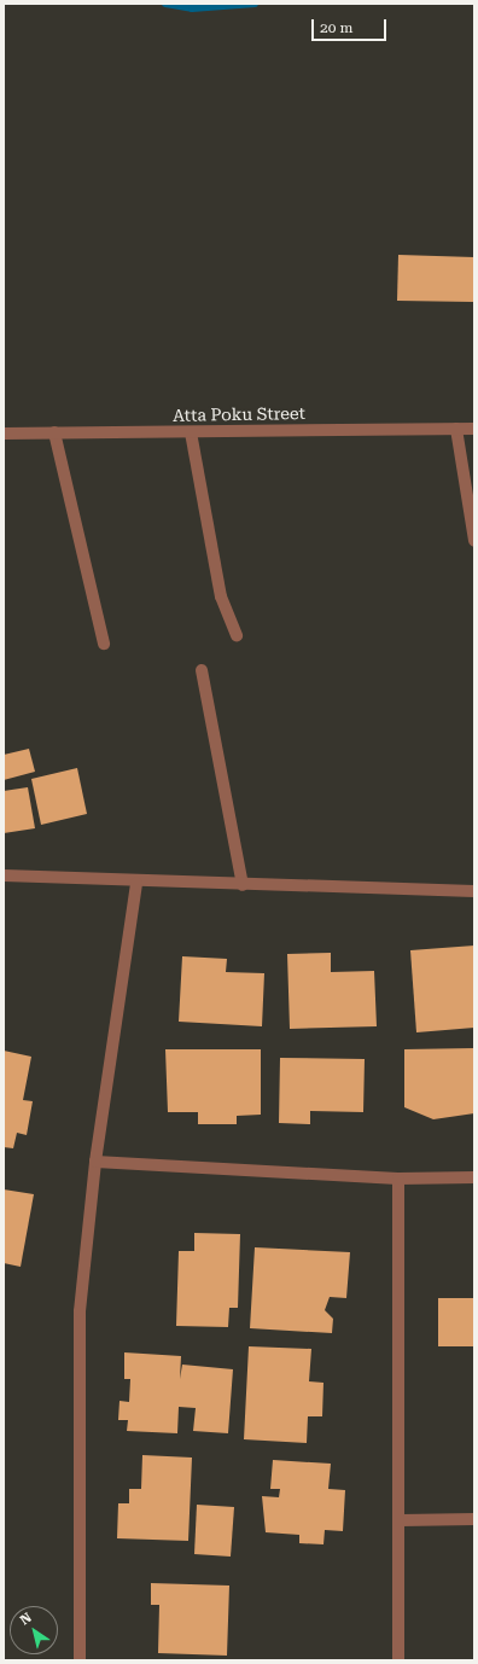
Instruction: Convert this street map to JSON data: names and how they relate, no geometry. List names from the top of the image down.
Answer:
{
  "streets": {
    "street": ["Atta Poku Street"]
  },
  "scale_bar": "20 m",
  "north": "top left"
}
